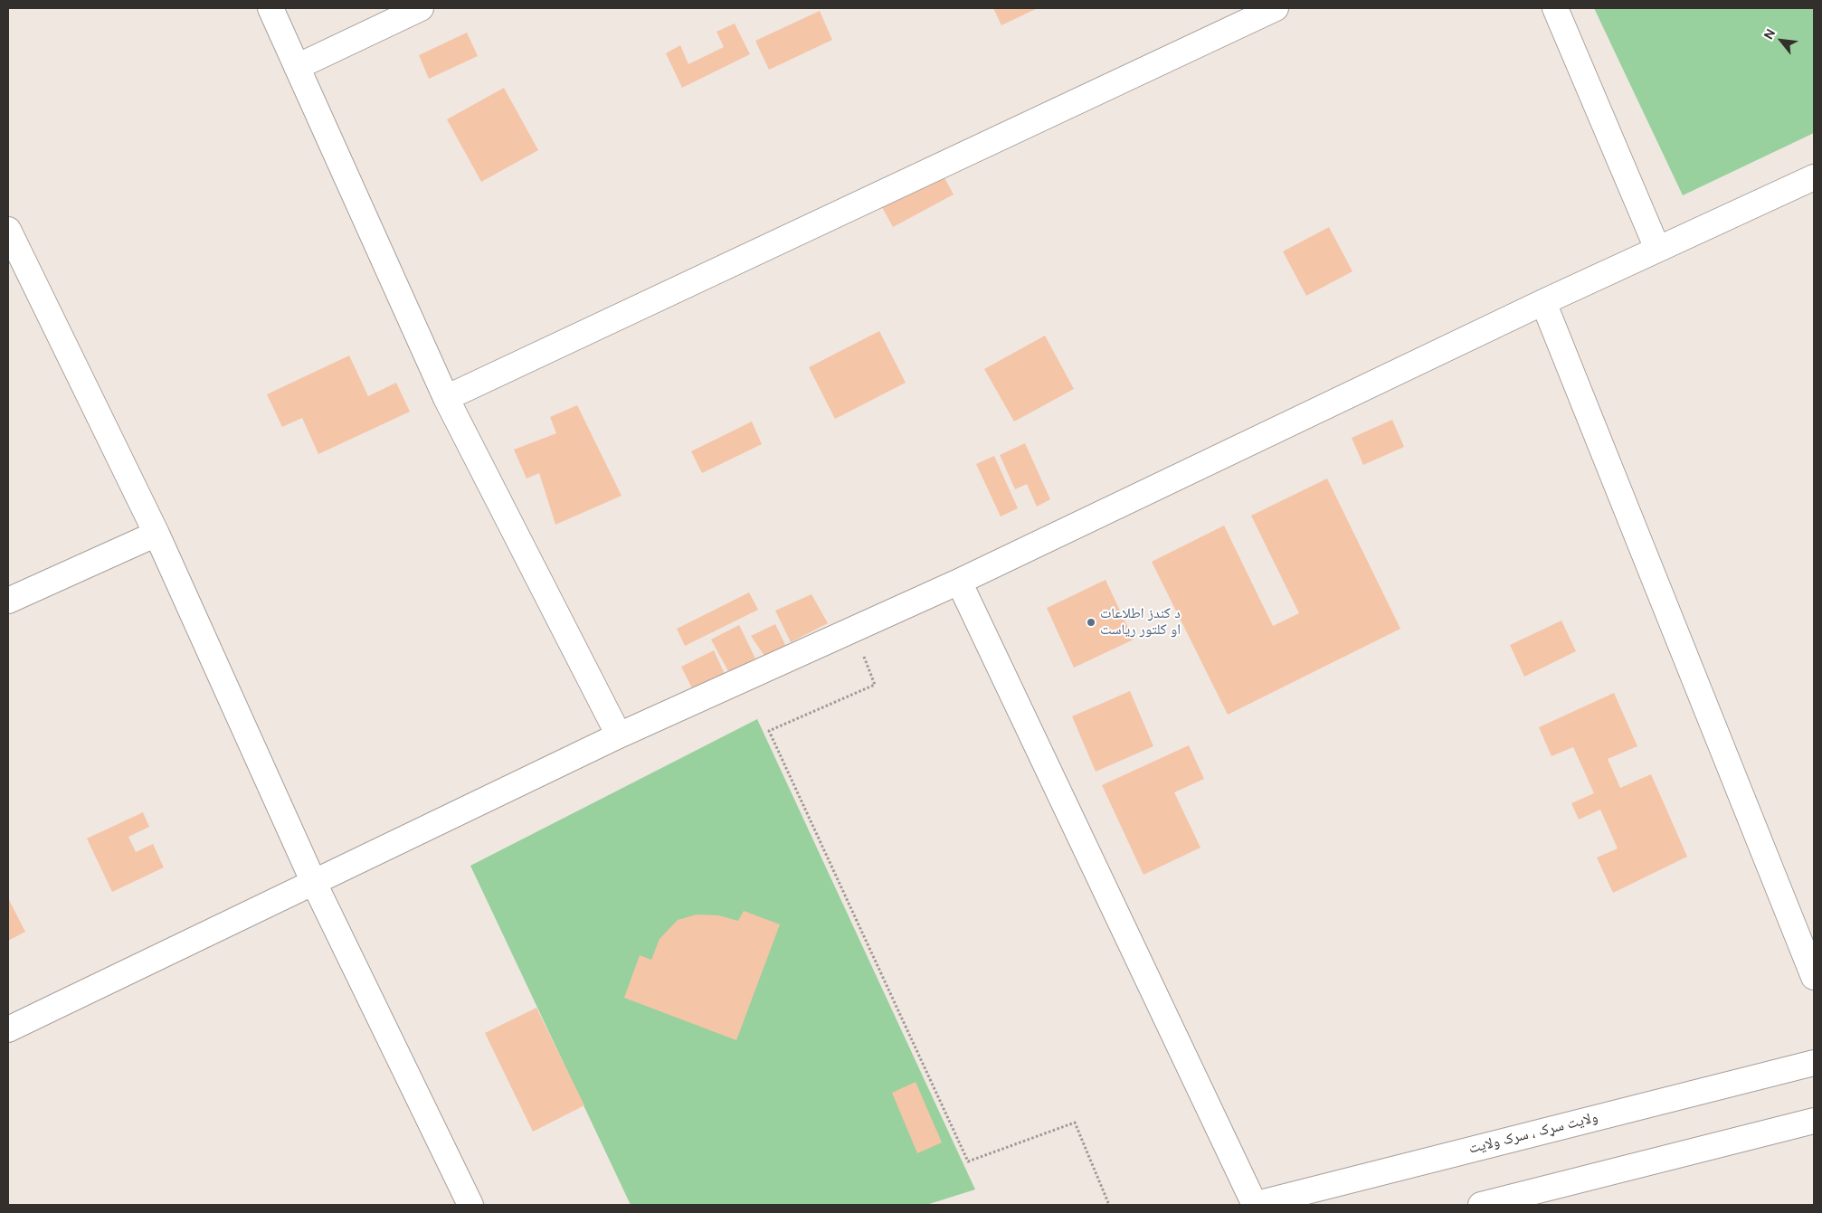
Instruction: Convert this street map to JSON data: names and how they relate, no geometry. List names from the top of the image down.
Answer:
{
  "streets": {
    "street": ["ولایت سړک ، سرک ولایت"]
  },
  "places": ["د کندز اطلاعات او کلتور ریاست"],
  "north": "top left"
}
